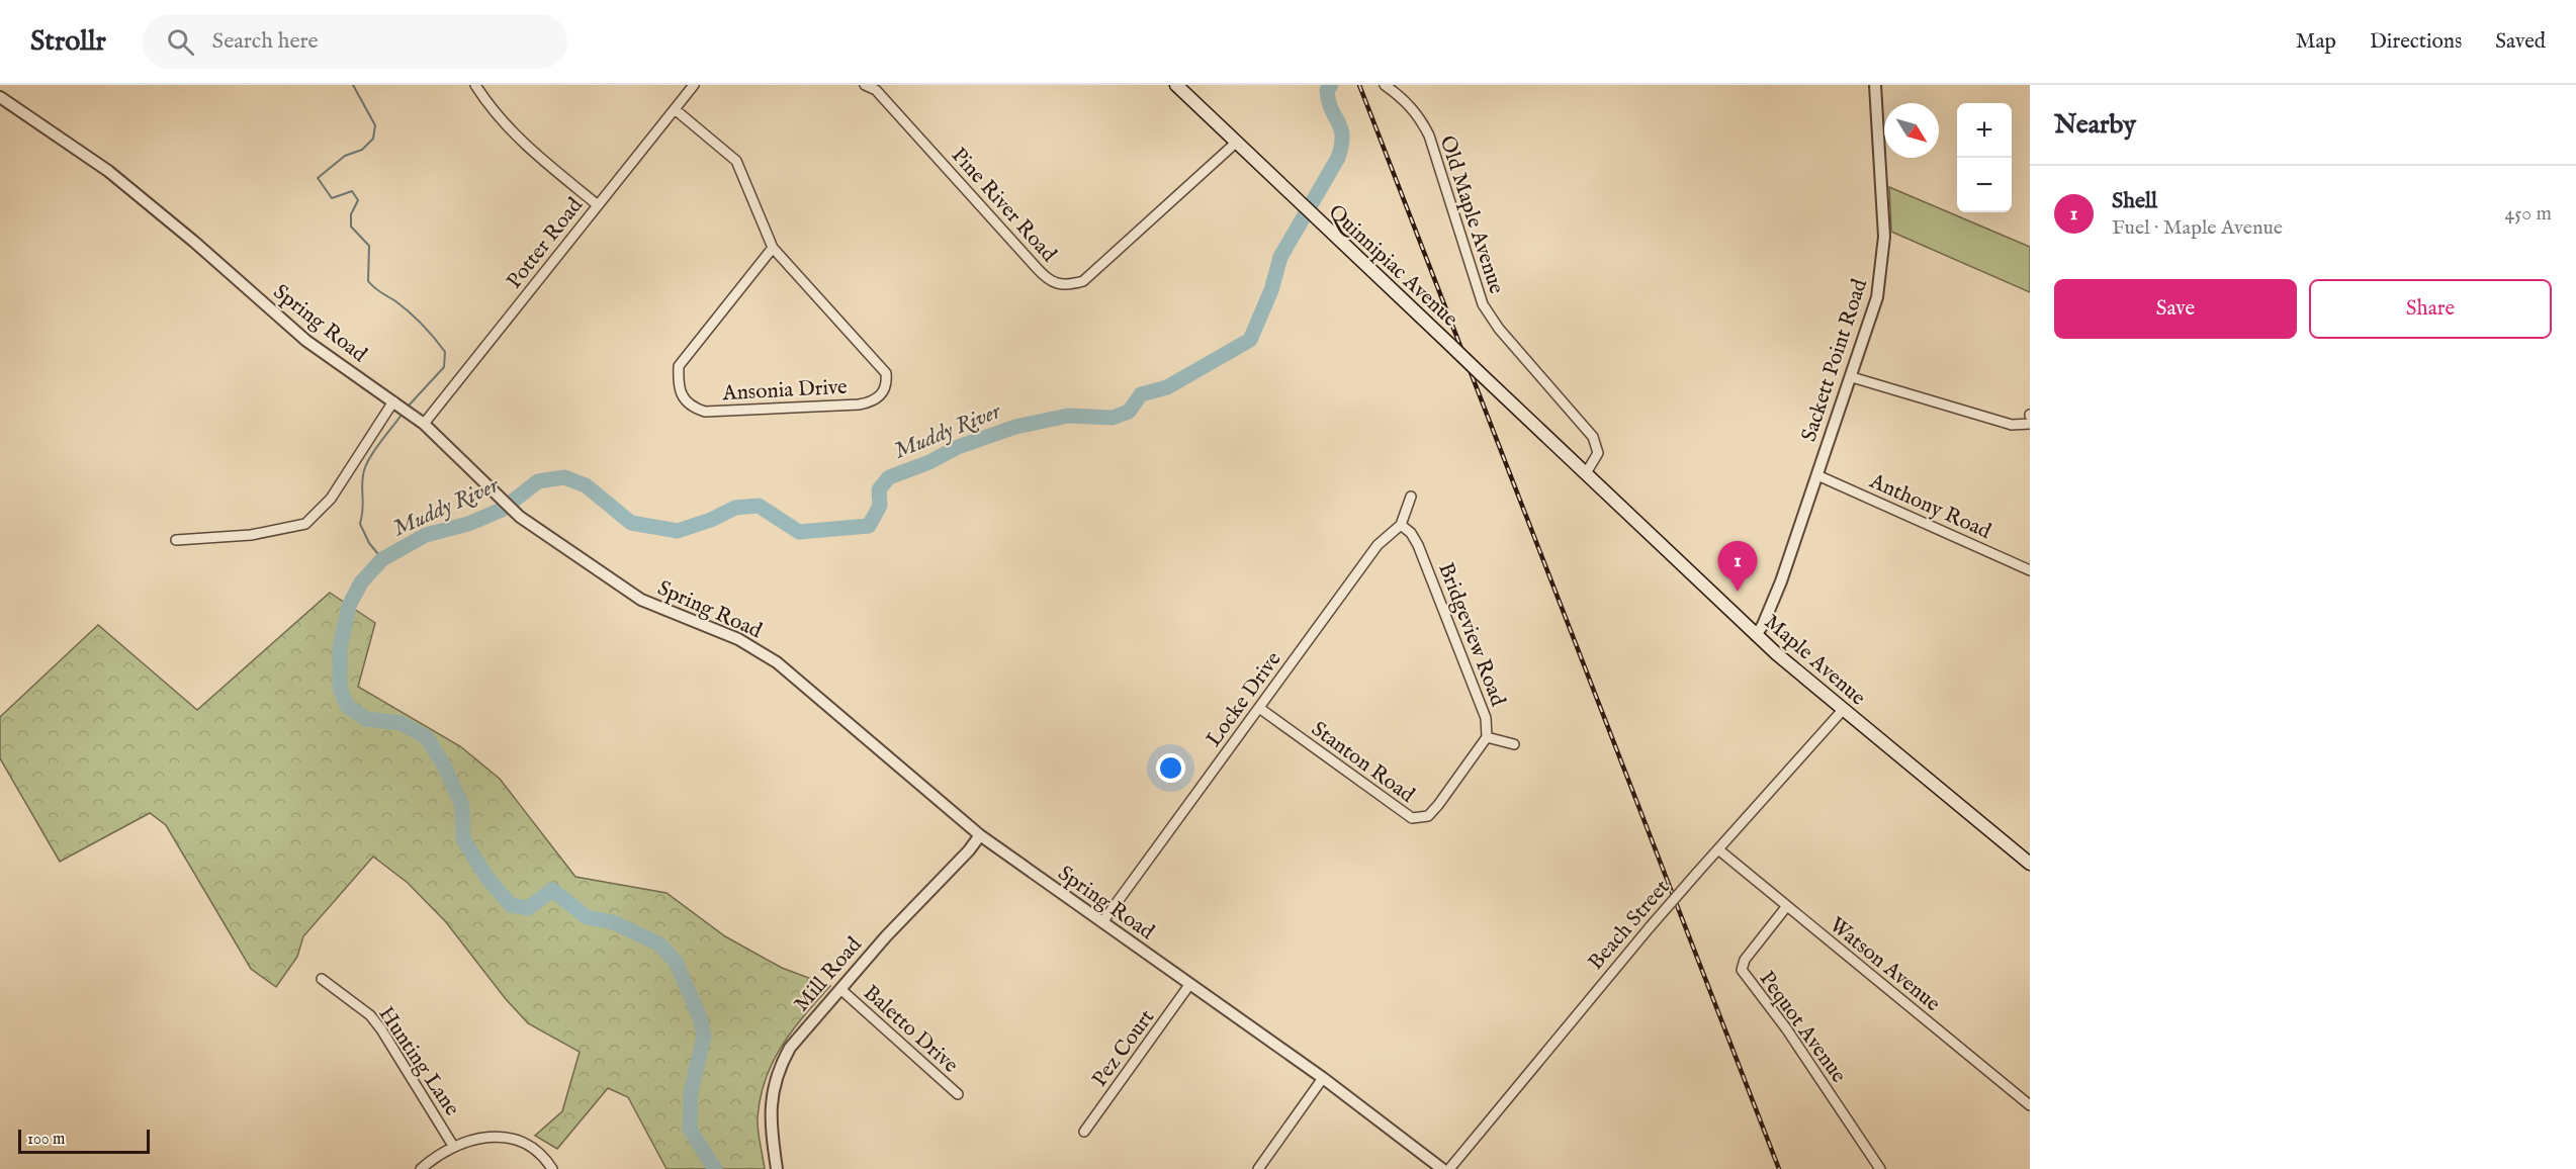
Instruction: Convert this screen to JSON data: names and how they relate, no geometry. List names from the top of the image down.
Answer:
{
  "streets": {
    "main road": ["Quinnipiac Avenue", "Maple Avenue"],
    "street": [
      "Pine River Road",
      "Old Maple Avenue",
      "Potter Road",
      "Spring Road",
      "Sackett Point Road",
      "Ansonia Drive",
      "Anthony Road",
      "Bridgeview Road",
      "Locke Drive",
      "Stanton Road",
      "Beach Street",
      "Watson Avenue",
      "Mill Road",
      "Pequot Avenue",
      "Baletto Drive",
      "Pez Court",
      "Hunting Lane"
    ]
  },
  "crossings": [
    ["Pine River Road", "Quinnipiac Avenue"],
    ["Old Maple Avenue", "Quinnipiac Avenue"],
    ["Old Maple Avenue", "Maple Avenue"],
    ["Potter Road", "Spring Road"],
    ["Potter Road", "Ansonia Drive"],
    ["Quinnipiac Avenue", "Maple Avenue"],
    ["Spring Road", "Locke Drive"],
    ["Spring Road", "Mill Road"],
    ["Spring Road", "Pez Court"],
    ["Sackett Point Road", "Anthony Road"],
    ["Sackett Point Road", "Maple Avenue"],
    ["Bridgeview Road", "Locke Drive"],
    ["Bridgeview Road", "Stanton Road"],
    ["Maple Avenue", "Beach Street"],
    ["Locke Drive", "Stanton Road"],
    ["Beach Street", "Watson Avenue"],
    ["Watson Avenue", "Pequot Avenue"],
    ["Mill Road", "Baletto Drive"]
  ],
  "water": ["Muddy River"],
  "scale_bar": "100 m",
  "north": "bottom right",
  "page": {
    "header": "Strollr",
    "search": "Search here",
    "nav": ["Map", "Directions", "Saved"],
    "heading": "Nearby",
    "map_buttons": ["+", "−"],
    "list": [
      {
        "mark": "1",
        "name": "Shell",
        "note": "Fuel · Maple Avenue",
        "value": "450 m"
      }
    ],
    "buttons": ["Save", "Share"],
    "pins": "1",
    "scale": "100 m"
  }
}
